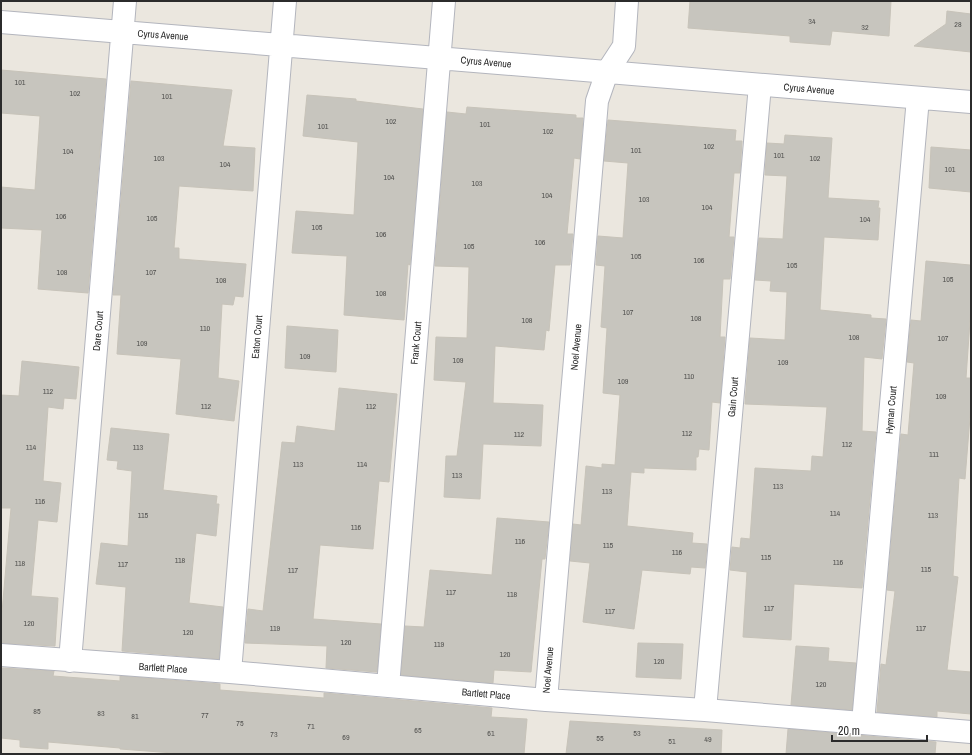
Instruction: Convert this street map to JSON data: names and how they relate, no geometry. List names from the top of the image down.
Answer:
{
  "streets": {
    "street": [
      "Cyrus Avenue",
      "Dare Court",
      "Eaton Court",
      "Frank Court",
      "Noel Avenue",
      "Gain Court",
      "Hyman Court",
      "Bartlett Place"
    ]
  },
  "crossings": [
    ["Cyrus Avenue", "Dare Court"],
    ["Cyrus Avenue", "Eaton Court"],
    ["Cyrus Avenue", "Frank Court"],
    ["Cyrus Avenue", "Noel Avenue"],
    ["Cyrus Avenue", "Gain Court"],
    ["Cyrus Avenue", "Hyman Court"],
    ["Dare Court", "Bartlett Place"],
    ["Eaton Court", "Bartlett Place"],
    ["Frank Court", "Bartlett Place"],
    ["Noel Avenue", "Bartlett Place"],
    ["Gain Court", "Bartlett Place"],
    ["Hyman Court", "Bartlett Place"]
  ],
  "house_numbers": [
    "34",
    "28",
    "32",
    "101",
    "102",
    "101",
    "102",
    "101",
    "101",
    "102",
    "102",
    "101",
    "104",
    "101",
    "103",
    "102",
    "104",
    "101",
    "104",
    "103",
    "104",
    "103",
    "104",
    "106",
    "105",
    "104",
    "105",
    "106",
    "106",
    "105",
    "105",
    "106",
    "105",
    "108",
    "107",
    "105",
    "108",
    "108",
    "107",
    "108",
    "108",
    "110",
    "108",
    "107",
    "109",
    "109",
    "109",
    "109",
    "110",
    "109",
    "112",
    "109",
    "112",
    "112",
    "112",
    "112",
    "112",
    "114",
    "113",
    "111",
    "113",
    "114",
    "113",
    "113",
    "113",
    "116",
    "114",
    "115",
    "113",
    "116",
    "116",
    "115",
    "116",
    "115",
    "118",
    "116",
    "118",
    "117",
    "115",
    "117",
    "117",
    "118",
    "117",
    "117",
    "120",
    "119",
    "117",
    "120",
    "120",
    "119",
    "120",
    "120",
    "120",
    "85",
    "83",
    "77",
    "81",
    "75",
    "71",
    "65",
    "61",
    "53",
    "73",
    "69",
    "55",
    "49",
    "51"
  ],
  "scale_bar": "20 m"
}
